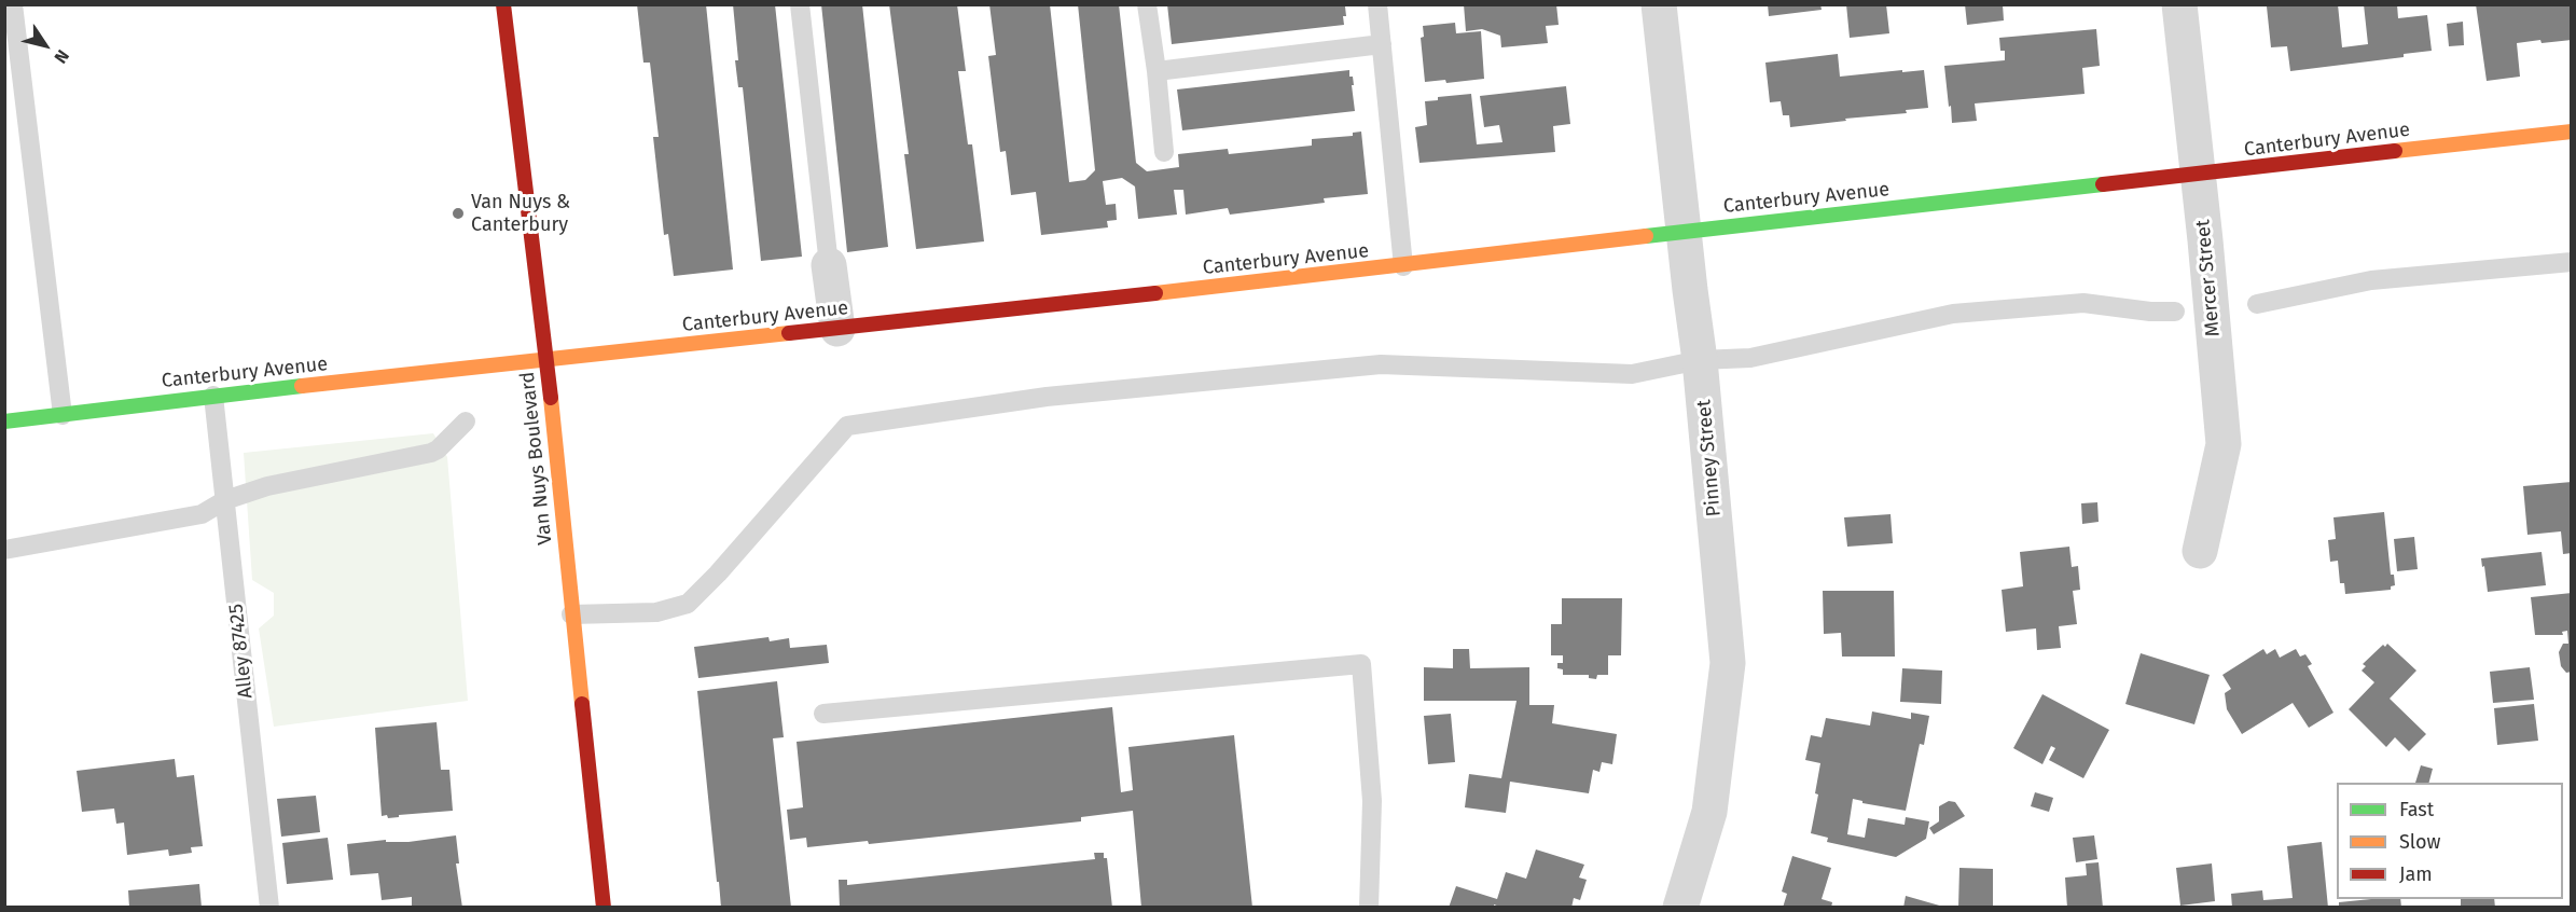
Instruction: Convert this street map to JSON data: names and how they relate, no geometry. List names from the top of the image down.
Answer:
{
  "streets": {
    "street": [
      "Canterbury Avenue",
      "Mercer Street",
      "Van Nuys Boulevard",
      "Pinney Street"
    ],
    "lane": ["Alley 87425"]
  },
  "crossings": [
    ["Canterbury Avenue", "Mercer Street"],
    ["Canterbury Avenue", "Van Nuys Boulevard"],
    ["Canterbury Avenue", "Pinney Street"],
    ["Canterbury Avenue", "Alley 87425"]
  ],
  "places": ["Van Nuys & Canterbury"],
  "legend": ["Fast", "Slow", "Jam"],
  "north": "bottom right"
}
